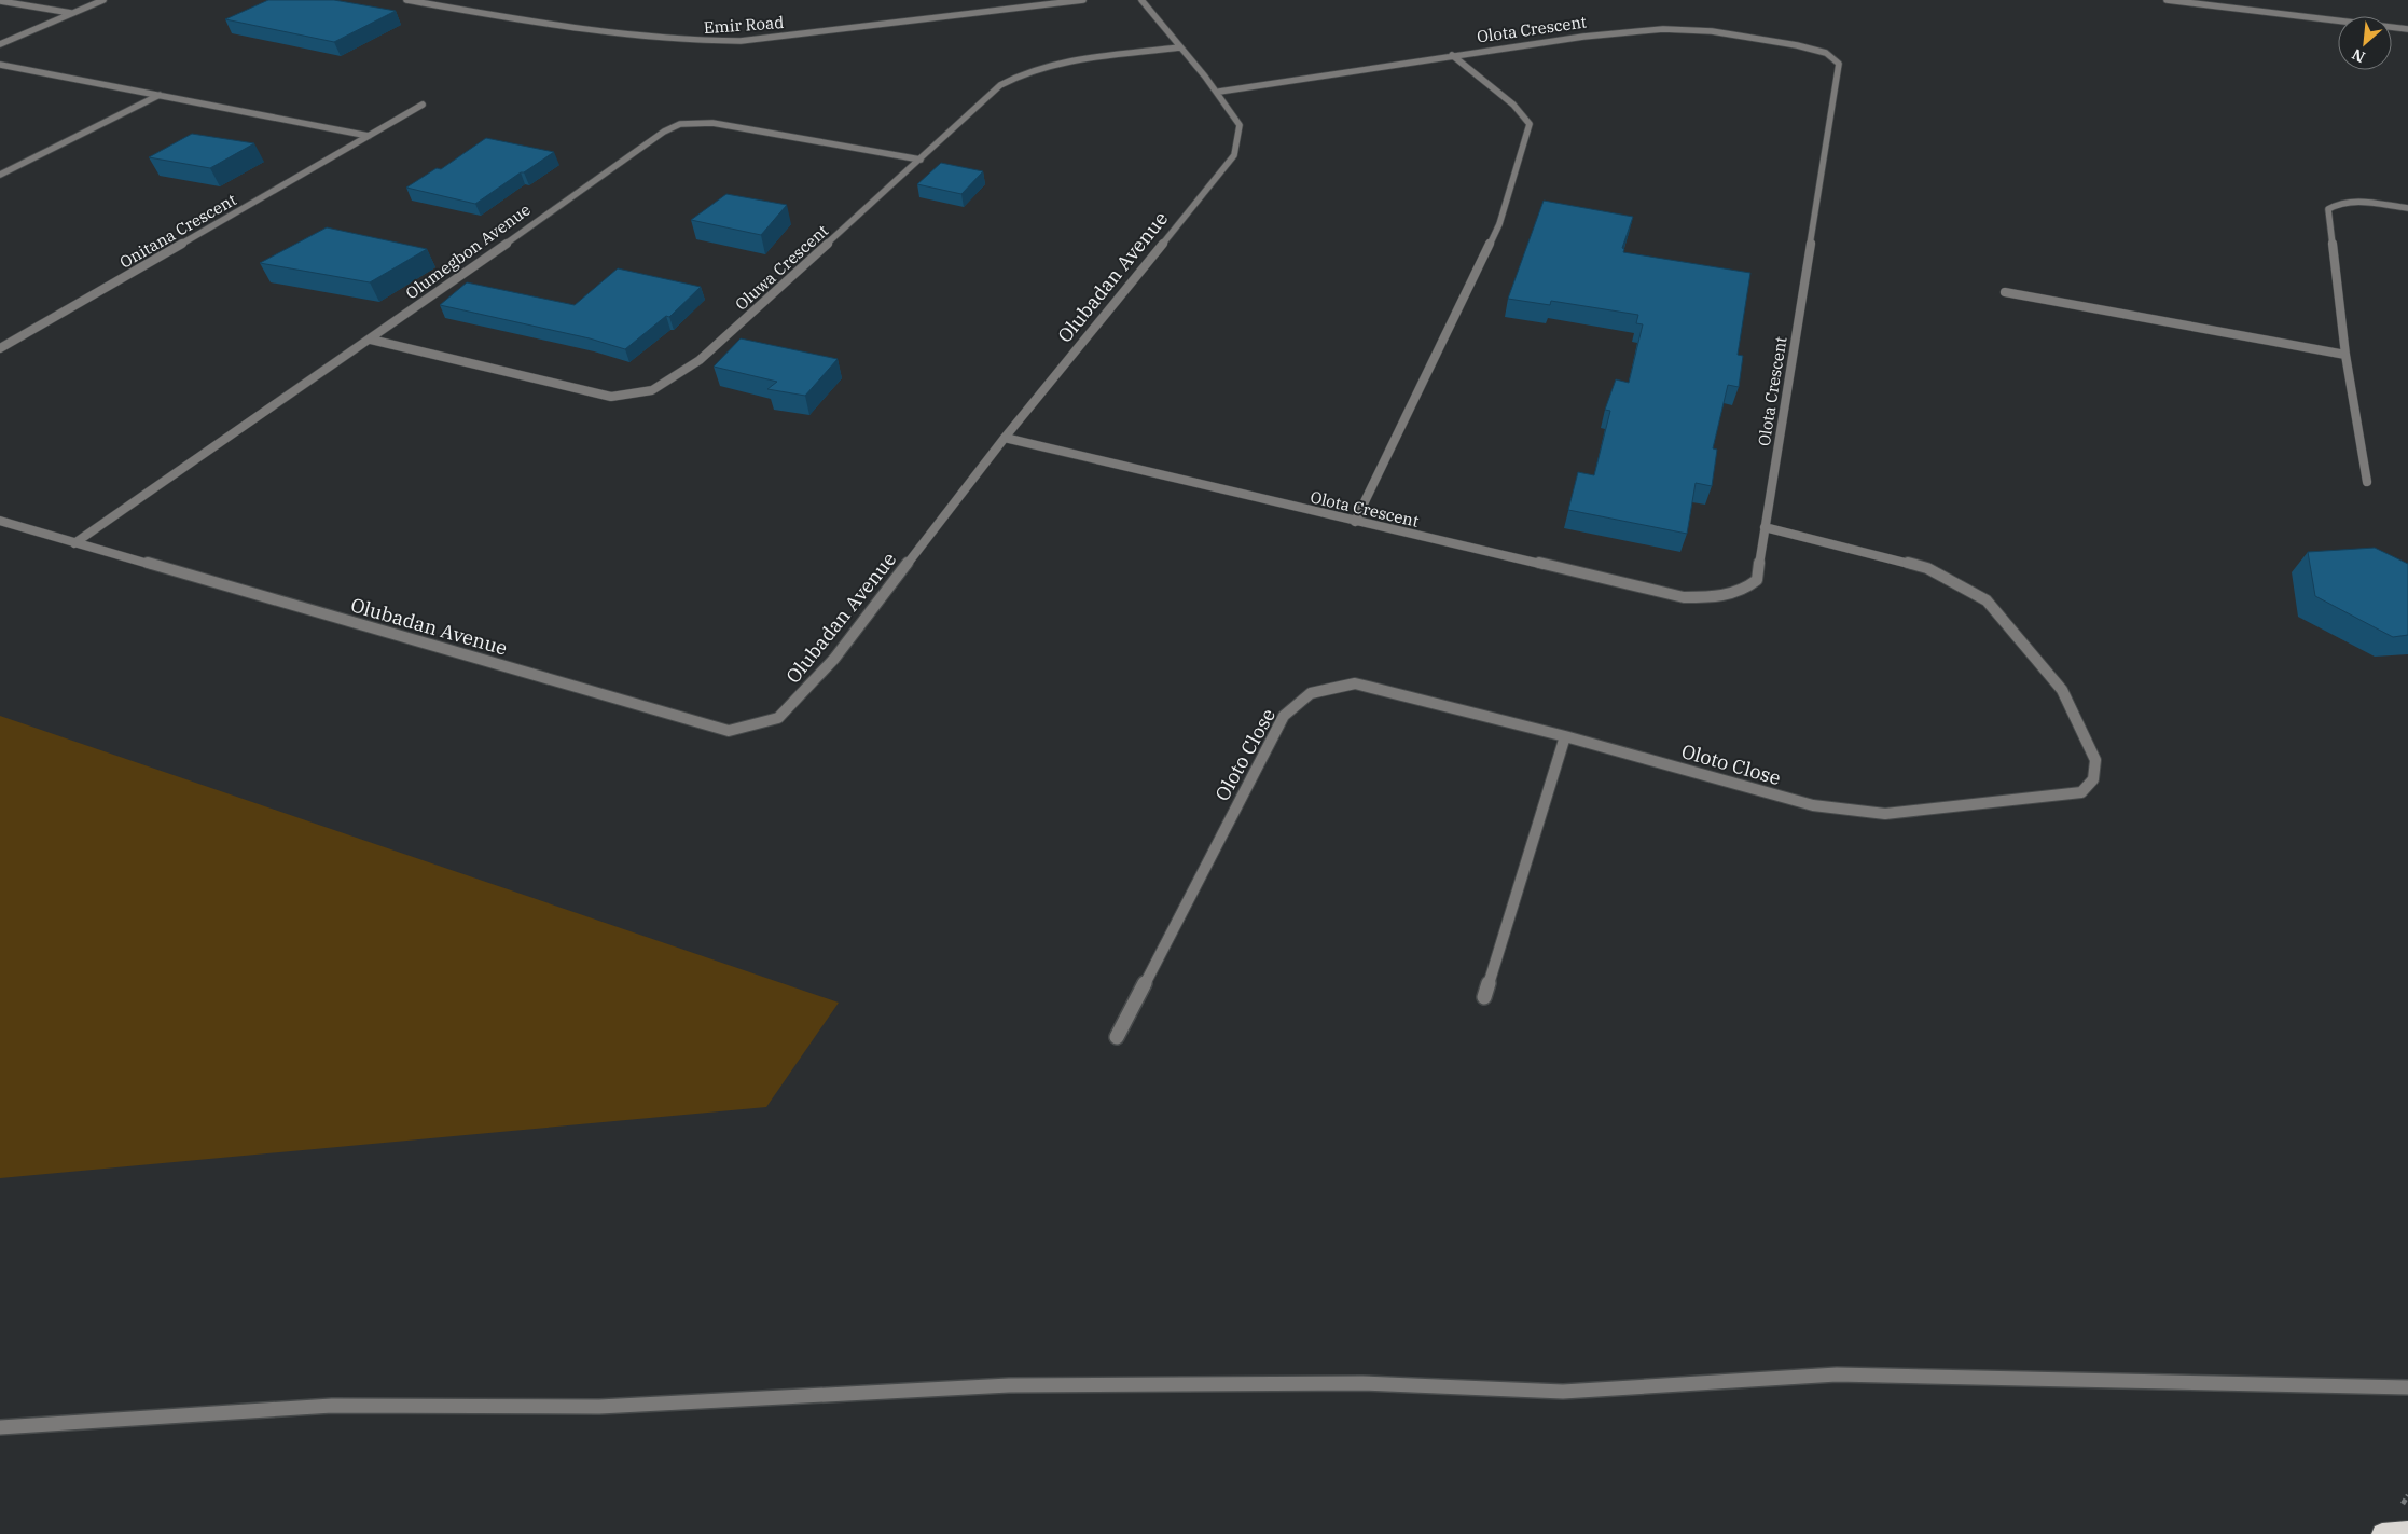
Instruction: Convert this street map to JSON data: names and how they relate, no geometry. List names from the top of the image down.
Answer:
{
  "streets": {
    "street": [
      "Emir Road",
      "Olota Crescent",
      "Onitana Crescent",
      "Olumegbon Avenue",
      "Oluwa Crescent",
      "Olubadan Avenue",
      "Oloto Close"
    ]
  },
  "crossings": [
    ["Olota Crescent", "Olubadan Avenue"],
    ["Olota Crescent", "Oloto Close"],
    ["Olumegbon Avenue", "Oluwa Crescent"],
    ["Olumegbon Avenue", "Olubadan Avenue"],
    ["Oluwa Crescent", "Olubadan Avenue"]
  ],
  "north": "bottom left"
}
